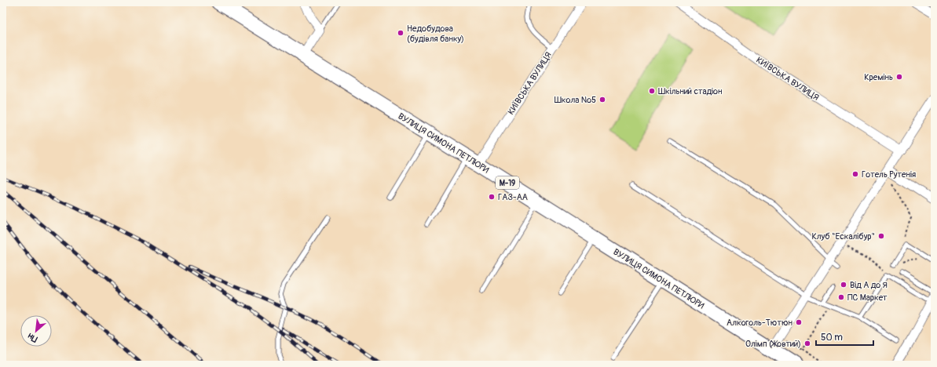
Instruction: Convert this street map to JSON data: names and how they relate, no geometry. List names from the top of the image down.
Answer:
{
  "streets": {
    "highway": ["ВУЛИЦЯ СИМОНА ПЕТЛЮРИ", "М-19"],
    "street": ["КИЇВСЬКА ВУЛИЦЯ"]
  },
  "crossings": [
    ["КИЇВСЬКА ВУЛИЦЯ", "ВУЛИЦЯ СИМОНА ПЕТЛЮРИ"]
  ],
  "places": [
    "Недобудова (будівля банку)",
    "Кремінь",
    "Шкільний стадіон",
    "Школа №5",
    "Готель Рутенія",
    "ГАЗ-АА",
    "Клуб \"Ескалібур\"",
    "Від А до Я",
    "ПС Маркет",
    "Алкоголь-Тютюн",
    "Олімп (Жовтий)"
  ],
  "scale_bar": "50 m",
  "north": "bottom left"
}
